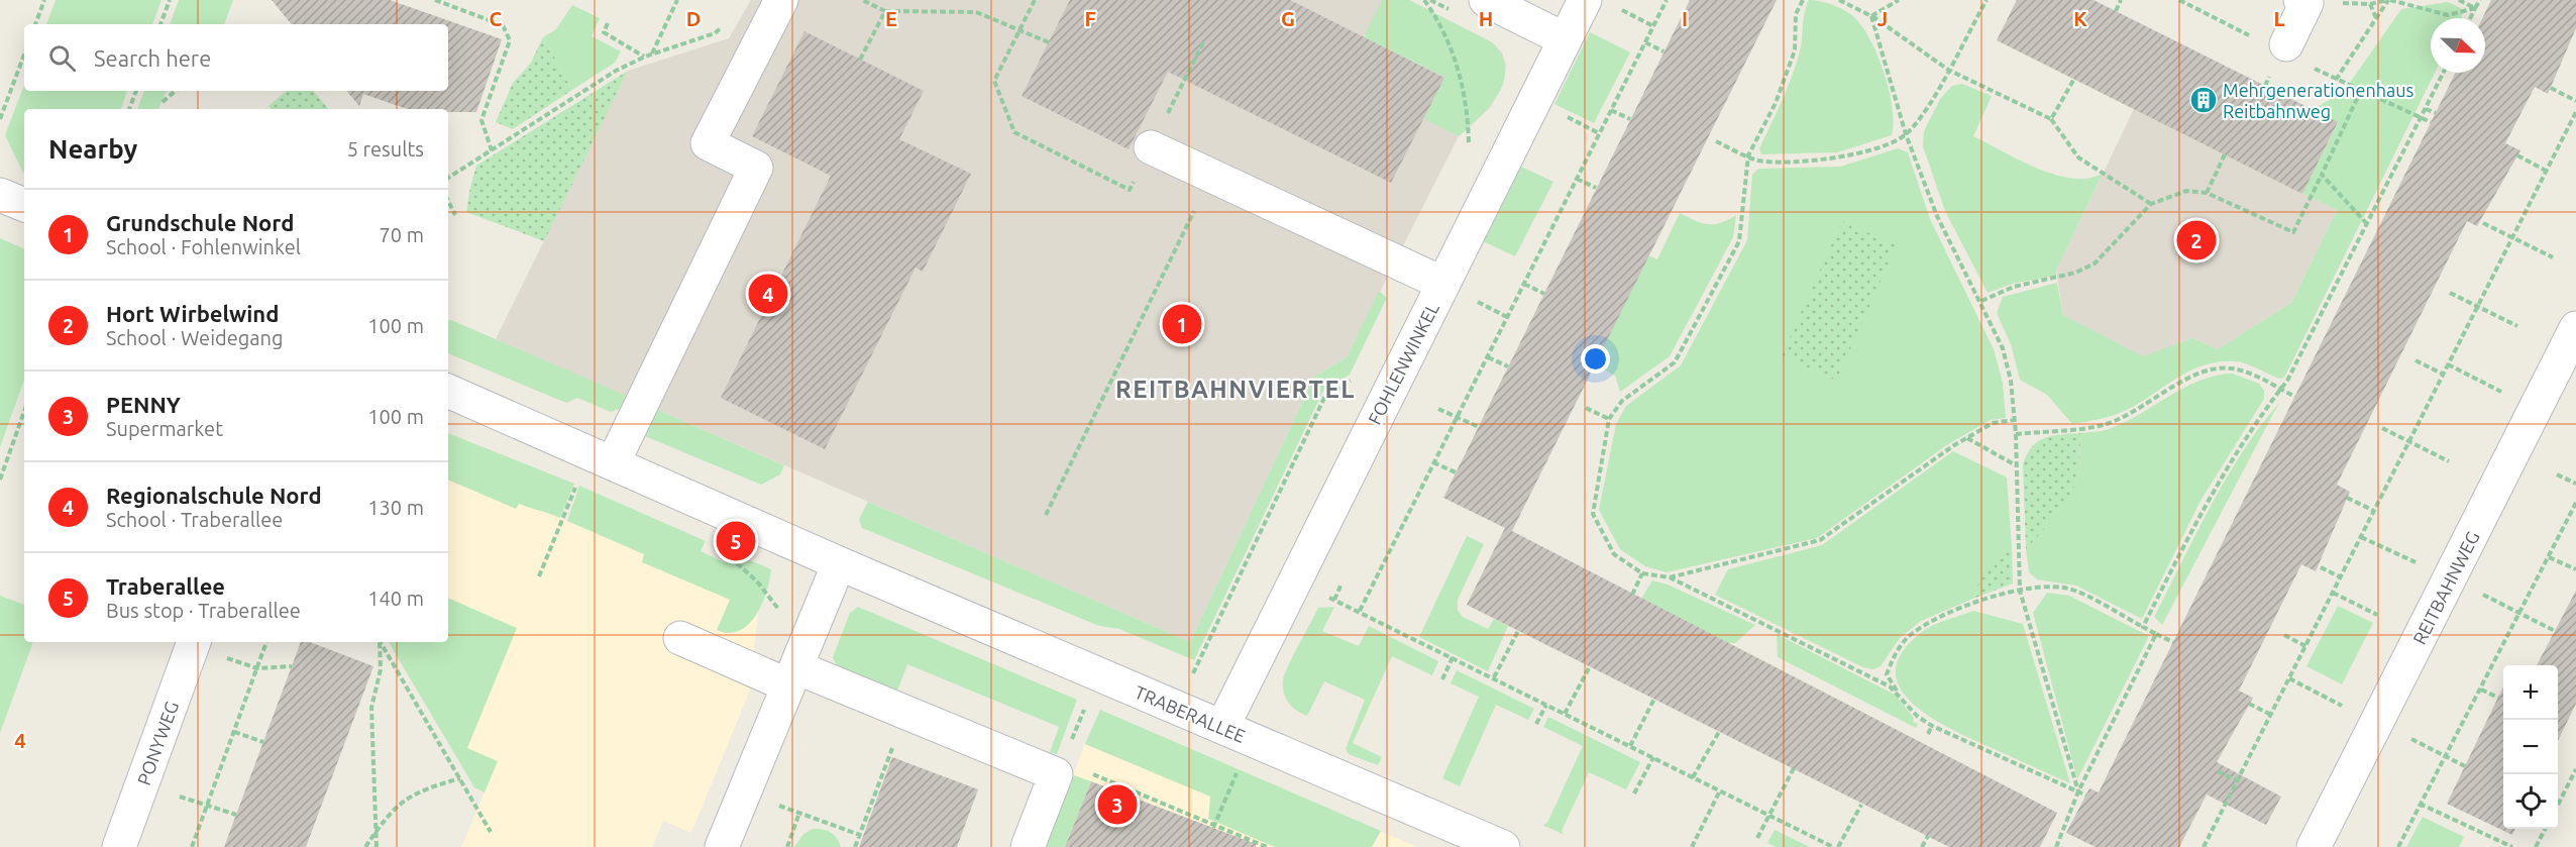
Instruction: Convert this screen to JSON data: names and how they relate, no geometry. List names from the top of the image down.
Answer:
{
  "streets": {
    "street": [
      "FOHLENWINKEL",
      "REITBAHNWEG",
      "TRABERALLEE",
      "PONYWEG"
    ]
  },
  "crossings": [
    ["FOHLENWINKEL", "TRABERALLEE"]
  ],
  "districts": ["REITBAHNVIERTEL"],
  "places": {
    "building": ["Mehrgenerationenhaus Reitbahnweg"]
  },
  "north": "bottom right",
  "page": {
    "search": "Search here",
    "heading": ["Nearby", "5 results"],
    "list": [
      {
        "mark": "1",
        "name": "Grundschule Nord",
        "note": "School · Fohlenwinkel",
        "value": "70 m"
      },
      {
        "mark": "2",
        "name": "Hort Wirbelwind",
        "note": "School · Weidegang",
        "value": "100 m"
      },
      {
        "mark": "3",
        "name": "PENNY",
        "note": "Supermarket",
        "value": "100 m"
      },
      {
        "mark": "4",
        "name": "Regionalschule Nord",
        "note": "School · Traberallee",
        "value": "130 m"
      },
      {
        "mark": "5",
        "name": "Traberallee",
        "note": "Bus stop · Traberallee",
        "value": "140 m"
      }
    ],
    "pins": [
      "2",
      "4",
      "1",
      "5",
      "3"
    ],
    "map_buttons": ["+", "−"]
  },
  "grid": {
    "columns": [
      "C",
      "D",
      "E",
      "F",
      "G",
      "H",
      "I",
      "J",
      "K",
      "L"
    ],
    "rows": ["4"]
  }
}
